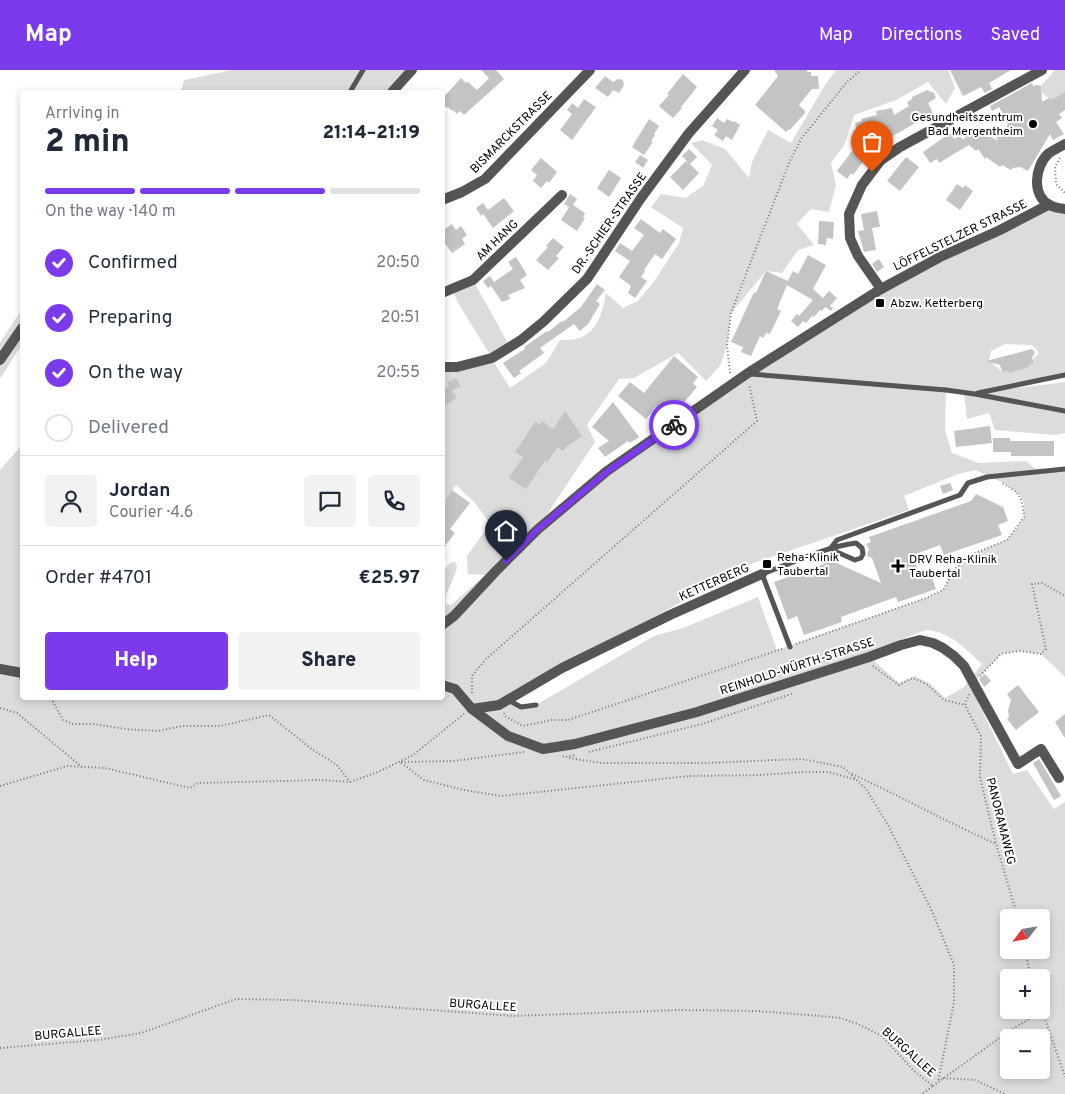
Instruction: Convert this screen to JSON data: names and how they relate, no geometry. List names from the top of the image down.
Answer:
{
  "streets": {
    "street": [
      "BISMARCKSTRASSE",
      "DR.-SCHIER-STRASSE",
      "LÖFFELSTELZER STRASSE",
      "AM HANG",
      "KETTERBERG",
      "REINHOLD-WÜRTH-STRASSE"
    ],
    "path": ["PANORAMAWEG", "BURGALLEE"]
  },
  "places": {
    "other": ["Gesundheitszentrum Bad Mergentheim"],
    "transit": ["Abzw. Ketterberg", "Reha-Klinik Taubertal"],
    "health": ["DRV Reha-Klinik Taubertal"]
  },
  "north": "bottom left",
  "page": {
    "header": "Map",
    "nav": ["Map", "Directions", "Saved"],
    "heading": ["2 min", "Arriving in", "21:14–21:19"],
    "panel": [
      "Jordan",
      "Courier · 4.6",
      "Order #4701",
      "€25.97"
    ],
    "bar": "On the way · 140 m",
    "list": [
      ["Confirmed", "20:50"],
      ["Preparing", "20:51"],
      ["On the way", "20:55"],
      "Delivered"
    ],
    "buttons": ["Help", "Share"],
    "map_buttons": ["+", "−"]
  }
}
